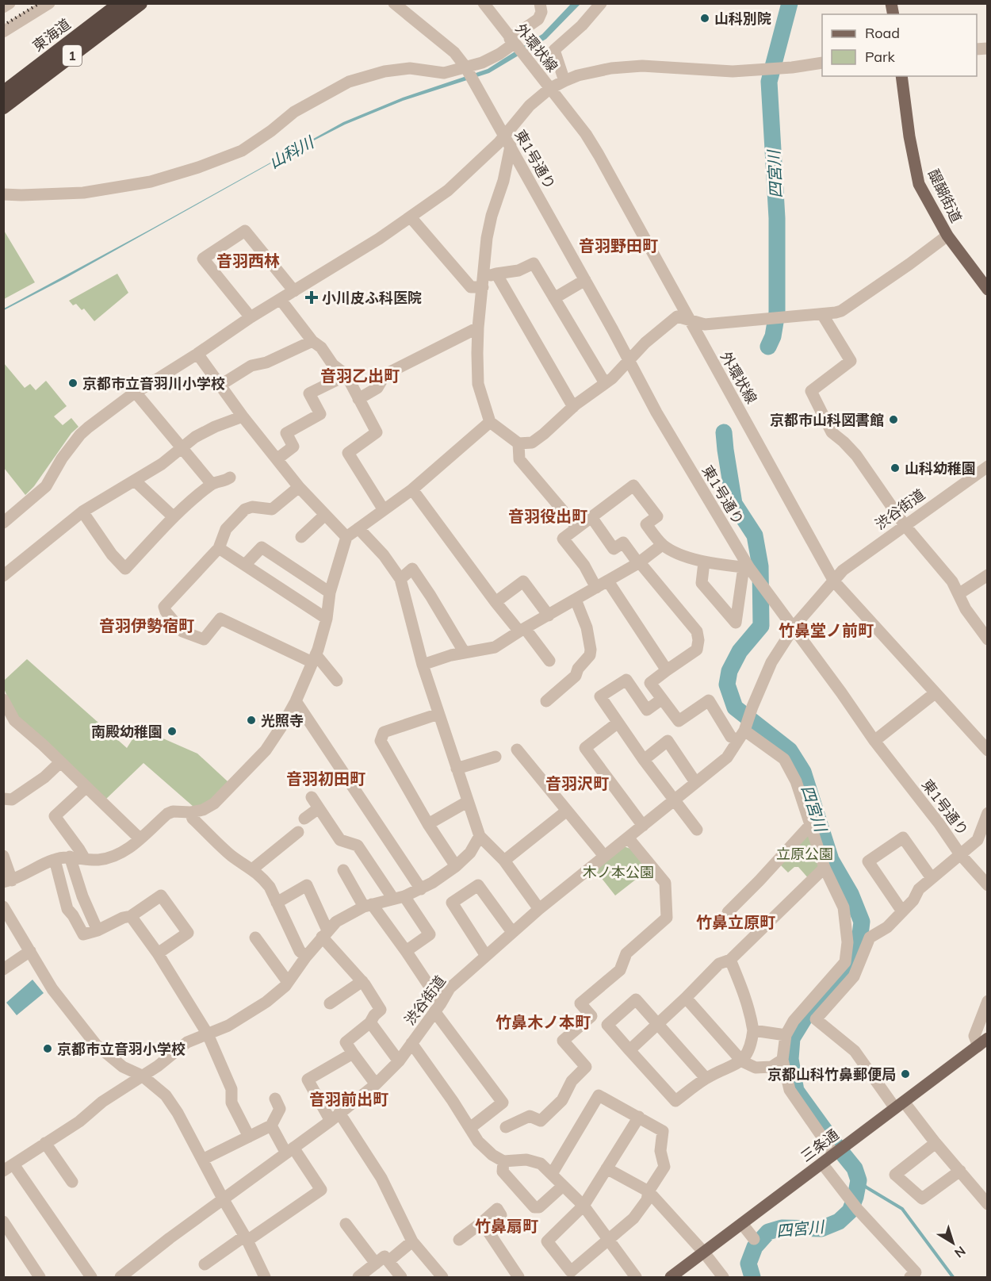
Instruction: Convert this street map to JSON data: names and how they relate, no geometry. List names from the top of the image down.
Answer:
{
  "streets": {
    "highway": ["東海道", "1"],
    "main road": ["醍醐街道", "三条通"],
    "street": ["外環状線", "東1号通り", "渋谷街道"]
  },
  "crossings": [
    ["外環状線", "渋谷街道"],
    ["東1号通り", "渋谷街道"]
  ],
  "districts": [
    "音羽野田町",
    "音羽西林",
    "音羽乙出町",
    "音羽役出町",
    "音羽伊勢宿町",
    "竹鼻堂ノ前町",
    "音羽初田町",
    "音羽沢町",
    "竹鼻立原町",
    "竹鼻木ノ本町",
    "音羽前出町",
    "竹鼻扇町"
  ],
  "water": ["山科川", "四宮川"],
  "parks": ["立原公園", "木ノ本公園"],
  "places": {
    "other": [
      "山科別院",
      "京都市立音羽川小学校",
      "京都市山科図書館",
      "山科幼稚園",
      "光照寺",
      "南殿幼稚園",
      "京都市立音羽小学校",
      "京都山科竹鼻郵便局"
    ],
    "health": ["小川皮ふ科医院"]
  },
  "legend": ["Road", "Park"],
  "north": "bottom right"
}
